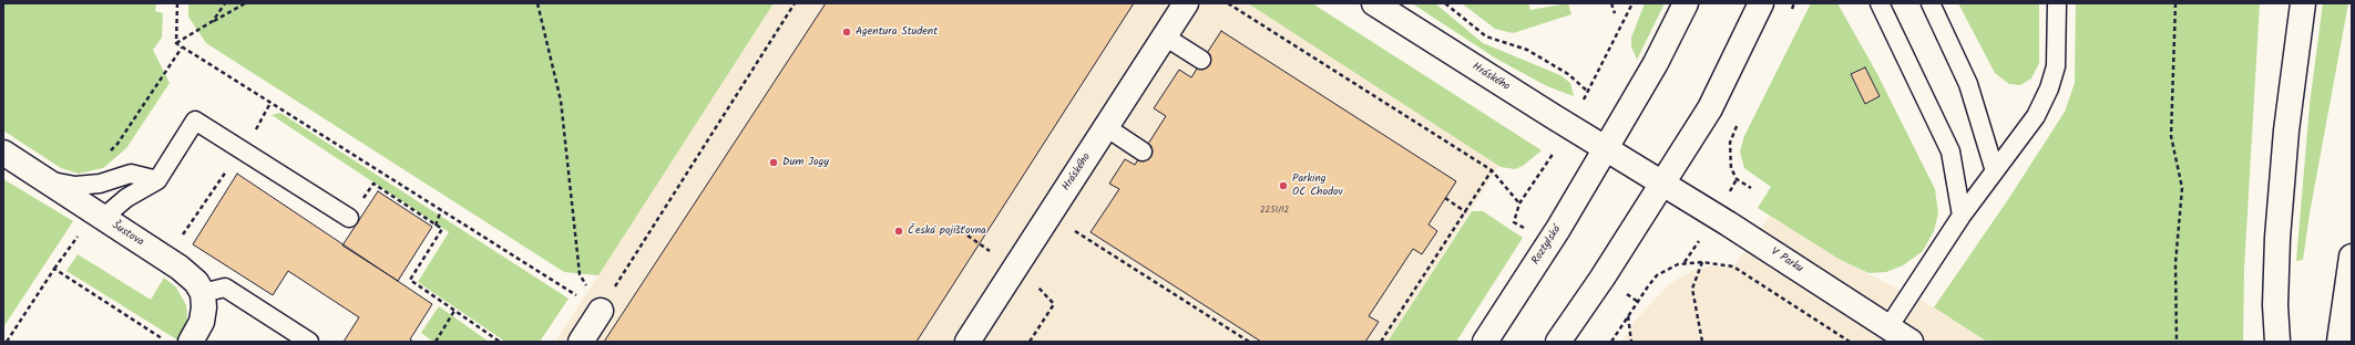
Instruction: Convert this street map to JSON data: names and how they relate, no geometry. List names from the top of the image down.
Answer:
{
  "streets": {
    "main road": [
      "Hráského",
      "Šustova",
      "Roztylská",
      "V Parku"
    ]
  },
  "crossings": [
    ["Hráského", "Roztylská"]
  ],
  "places": [
    "Agentura Student",
    "Dum Jogy",
    "Parking OC Chodov",
    "Česká pojišťovna"
  ],
  "house_numbers": ["2251/12"]
}
